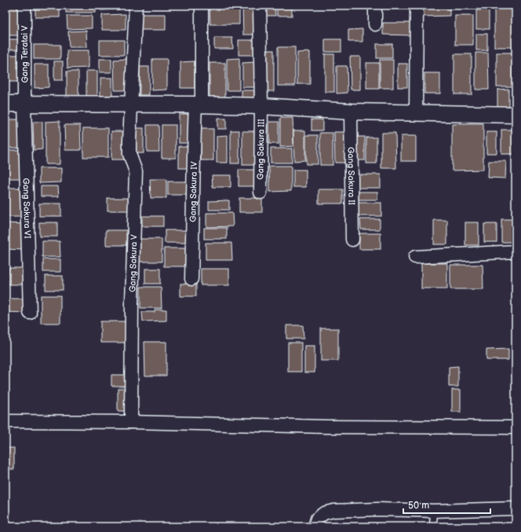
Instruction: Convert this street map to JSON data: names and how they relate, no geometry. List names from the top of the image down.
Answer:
{
  "streets": {
    "street": [
      "Gang Teratai V",
      "Gang Sakura III",
      "Gang Sakura II",
      "Gang Sakura IV",
      "Gang Sakura VI",
      "Gang Sakura V"
    ]
  },
  "crossings": [
    ["Gang Teratai V", "Gang Sakura VI"]
  ],
  "scale_bar": "50 m"
}
